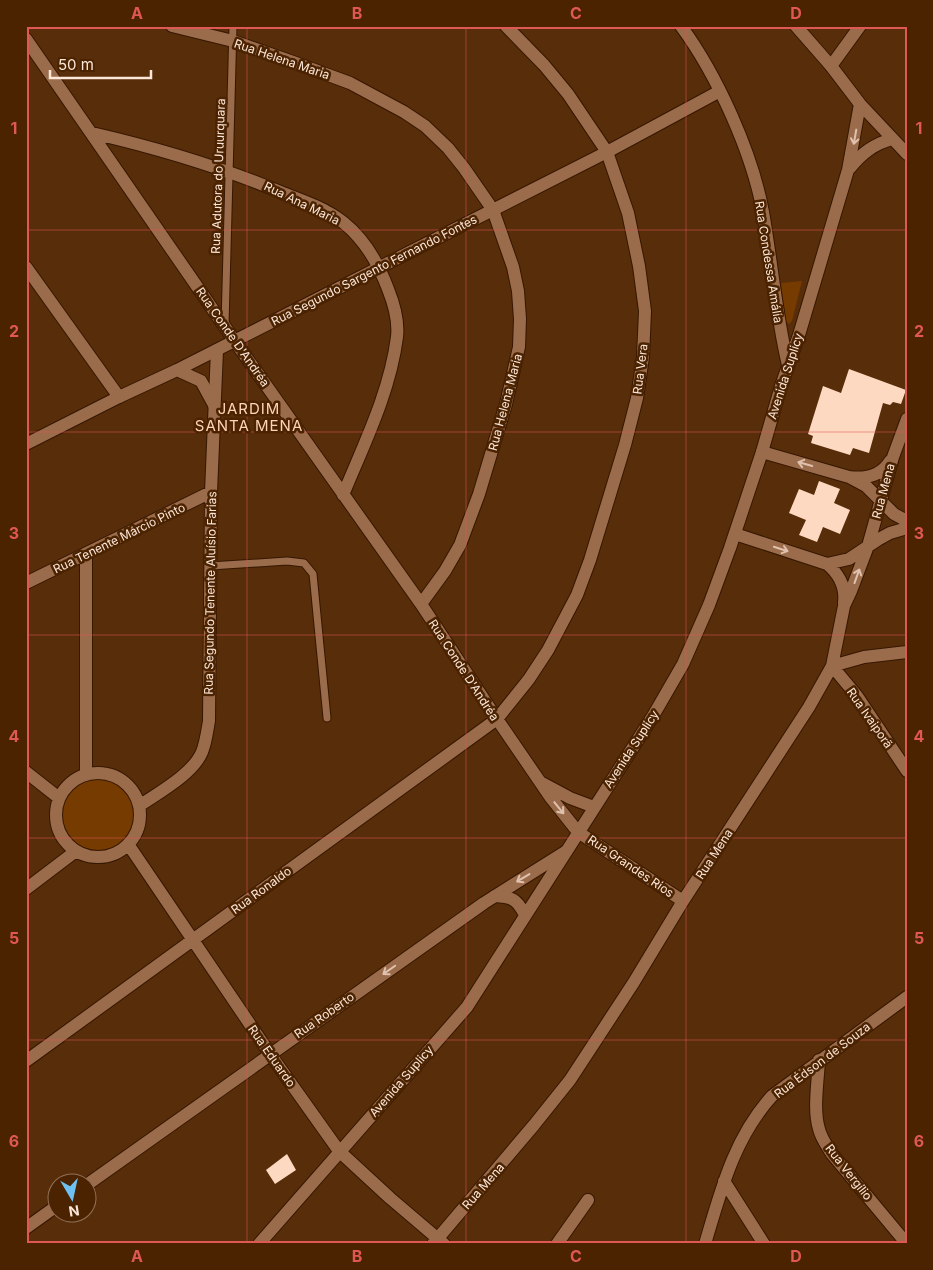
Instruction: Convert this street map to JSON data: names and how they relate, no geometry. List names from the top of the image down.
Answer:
{
  "streets": {
    "street": [
      "Rua Helena Maria",
      "Rua Ana Maria",
      "Rua Condessa Amália",
      "Rua Segundo Sargento Fernando Fontes",
      "Rua Conde D'Andréa",
      "Rua Vera",
      "Avenida Suplicy",
      "Rua Mena",
      "Rua Tenente Márcio Pinto",
      "Rua Segundo Tenente Aluísio Farias",
      "Rua Ivaiporã",
      "Rua Grandes Rios",
      "Rua Ronaldo",
      "Rua Roberto",
      "Rua Eduardo",
      "Rua Édson de Souza",
      "Rua Vergílio"
    ],
    "lane": ["Rua Adutora do Uruurquara"]
  },
  "crossings": [
    ["Rua Helena Maria", "Rua Adutora do Uruurquara"],
    ["Rua Helena Maria", "Rua Segundo Sargento Fernando Fontes"],
    ["Rua Helena Maria", "Rua Conde D'Andréa"],
    ["Rua Adutora do Uruurquara", "Rua Ana Maria"],
    ["Rua Adutora do Uruurquara", "Rua Conde D'Andréa"],
    ["Rua Ana Maria", "Rua Segundo Sargento Fernando Fontes"],
    ["Rua Ana Maria", "Rua Conde D'Andréa"],
    ["Rua Condessa Amália", "Rua Segundo Sargento Fernando Fontes"],
    ["Rua Condessa Amália", "Avenida Suplicy"],
    ["Rua Segundo Sargento Fernando Fontes", "Rua Conde D'Andréa"],
    ["Rua Segundo Sargento Fernando Fontes", "Rua Vera"],
    ["Rua Segundo Sargento Fernando Fontes", "Rua Segundo Tenente Aluísio Farias"],
    ["Rua Conde D'Andréa", "Rua Vera"],
    ["Rua Conde D'Andréa", "Avenida Suplicy"],
    ["Rua Conde D'Andréa", "Rua Grandes Rios"],
    ["Rua Conde D'Andréa", "Rua Ronaldo"],
    ["Rua Vera", "Rua Ronaldo"],
    ["Avenida Suplicy", "Rua Grandes Rios"],
    ["Avenida Suplicy", "Rua Roberto"],
    ["Avenida Suplicy", "Rua Eduardo"],
    ["Rua Mena", "Rua Ivaiporã"],
    ["Rua Mena", "Rua Grandes Rios"],
    ["Rua Mena", "Rua Eduardo"],
    ["Rua Tenente Márcio Pinto", "Rua Segundo Tenente Aluísio Farias"],
    ["Rua Segundo Tenente Aluísio Farias", "Rua Eduardo"],
    ["Rua Ronaldo", "Rua Eduardo"],
    ["Rua Roberto", "Rua Eduardo"],
    ["Rua Édson de Souza", "Rua Vergílio"]
  ],
  "one_way": ["Rua Roberto"],
  "districts": ["JARDIM SANTA MENA"],
  "scale_bar": "50 m",
  "north": "bottom",
  "grid": {
    "columns": [
      "A",
      "B",
      "C",
      "D"
    ],
    "rows": [
      "1",
      "2",
      "3",
      "4",
      "5",
      "6"
    ]
  }
}
